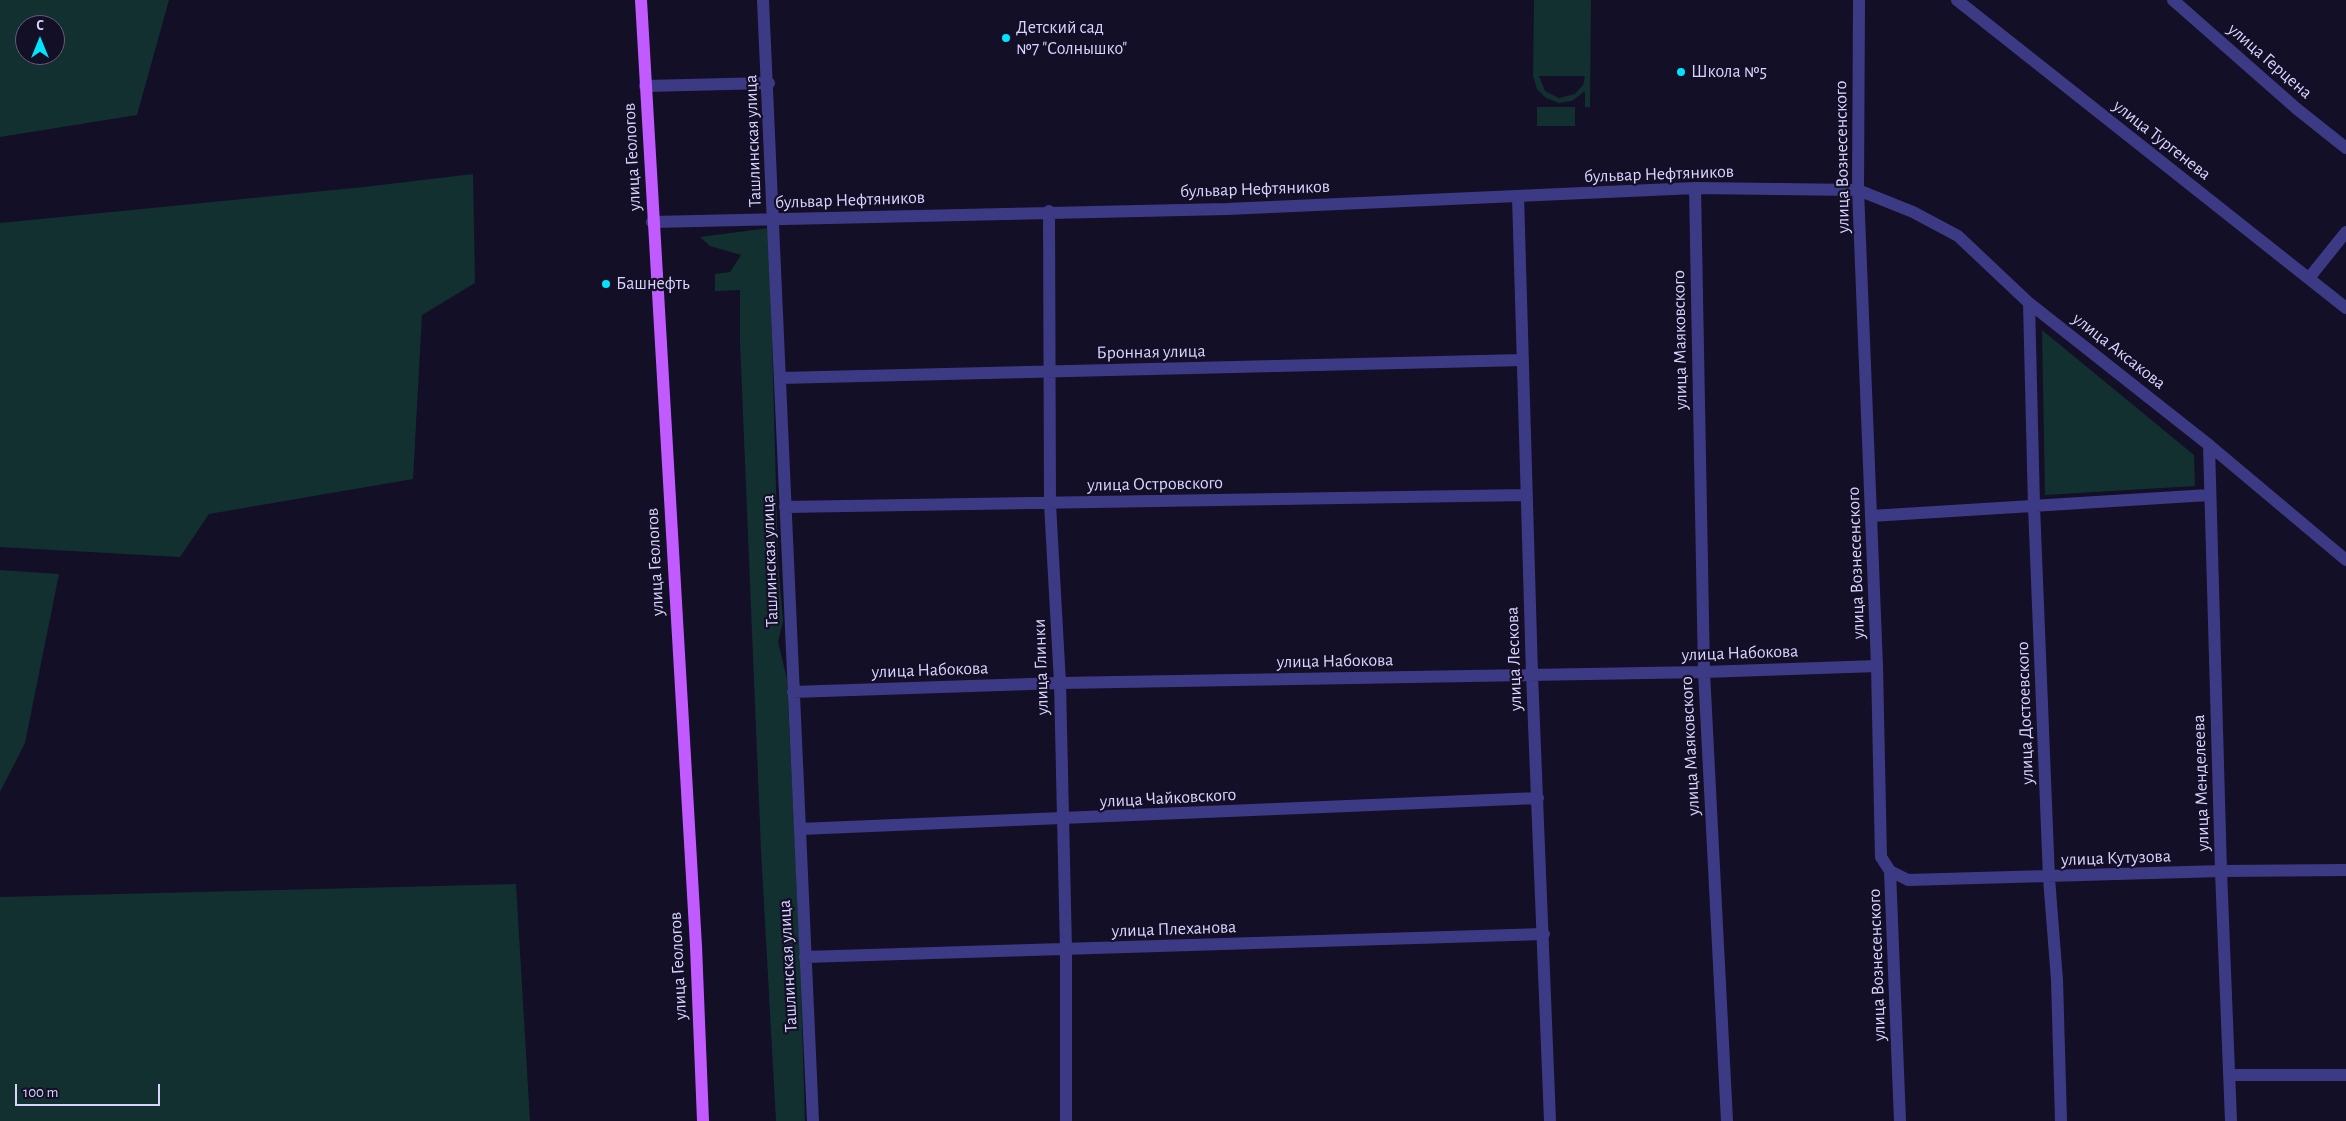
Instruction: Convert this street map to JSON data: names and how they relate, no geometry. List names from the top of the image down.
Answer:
{
  "streets": {
    "main road": ["улица Геологов"],
    "street": [
      "улица Герцена",
      "улица Тургенева",
      "Ташлинская улица",
      "улица Вознесенского",
      "бульвар Нефтяников",
      "улица Маяковского",
      "улица Аксакова",
      "Бронная улица",
      "улица Островского",
      "улица Набокова",
      "улица Лескова",
      "улица Глинки",
      "улица Достоевского",
      "улица Менделеева",
      "улица Чайковского",
      "улица Кутузова",
      "улица Плеханова"
    ]
  },
  "crossings": [
    ["Ташлинская улица", "бульвар Нефтяников"],
    ["Ташлинская улица", "Бронная улица"],
    ["Ташлинская улица", "улица Островского"],
    ["Ташлинская улица", "улица Набокова"],
    ["Ташлинская улица", "улица Чайковского"],
    ["Ташлинская улица", "улица Плеханова"],
    ["улица Геологов", "бульвар Нефтяников"],
    ["улица Вознесенского", "бульвар Нефтяников"],
    ["улица Вознесенского", "улица Аксакова"],
    ["улица Вознесенского", "улица Набокова"],
    ["улица Вознесенского", "улица Кутузова"],
    ["бульвар Нефтяников", "улица Маяковского"],
    ["бульвар Нефтяников", "улица Аксакова"],
    ["бульвар Нефтяников", "улица Лескова"],
    ["бульвар Нефтяников", "улица Глинки"],
    ["улица Маяковского", "улица Набокова"],
    ["улица Аксакова", "улица Достоевского"],
    ["улица Аксакова", "улица Менделеева"],
    ["Бронная улица", "улица Лескова"],
    ["Бронная улица", "улица Глинки"],
    ["улица Островского", "улица Лескова"],
    ["улица Островского", "улица Глинки"],
    ["улица Набокова", "улица Лескова"],
    ["улица Набокова", "улица Глинки"],
    ["улица Лескова", "улица Чайковского"],
    ["улица Лескова", "улица Плеханова"],
    ["улица Глинки", "улица Чайковского"],
    ["улица Глинки", "улица Плеханова"],
    ["улица Достоевского", "улица Кутузова"],
    ["улица Менделеева", "улица Кутузова"]
  ],
  "places": ["Детский сад №7 \"Солнышко\"", "Школа №5", "Башнефть"],
  "scale_bar": "100 m",
  "north": "top"
}
